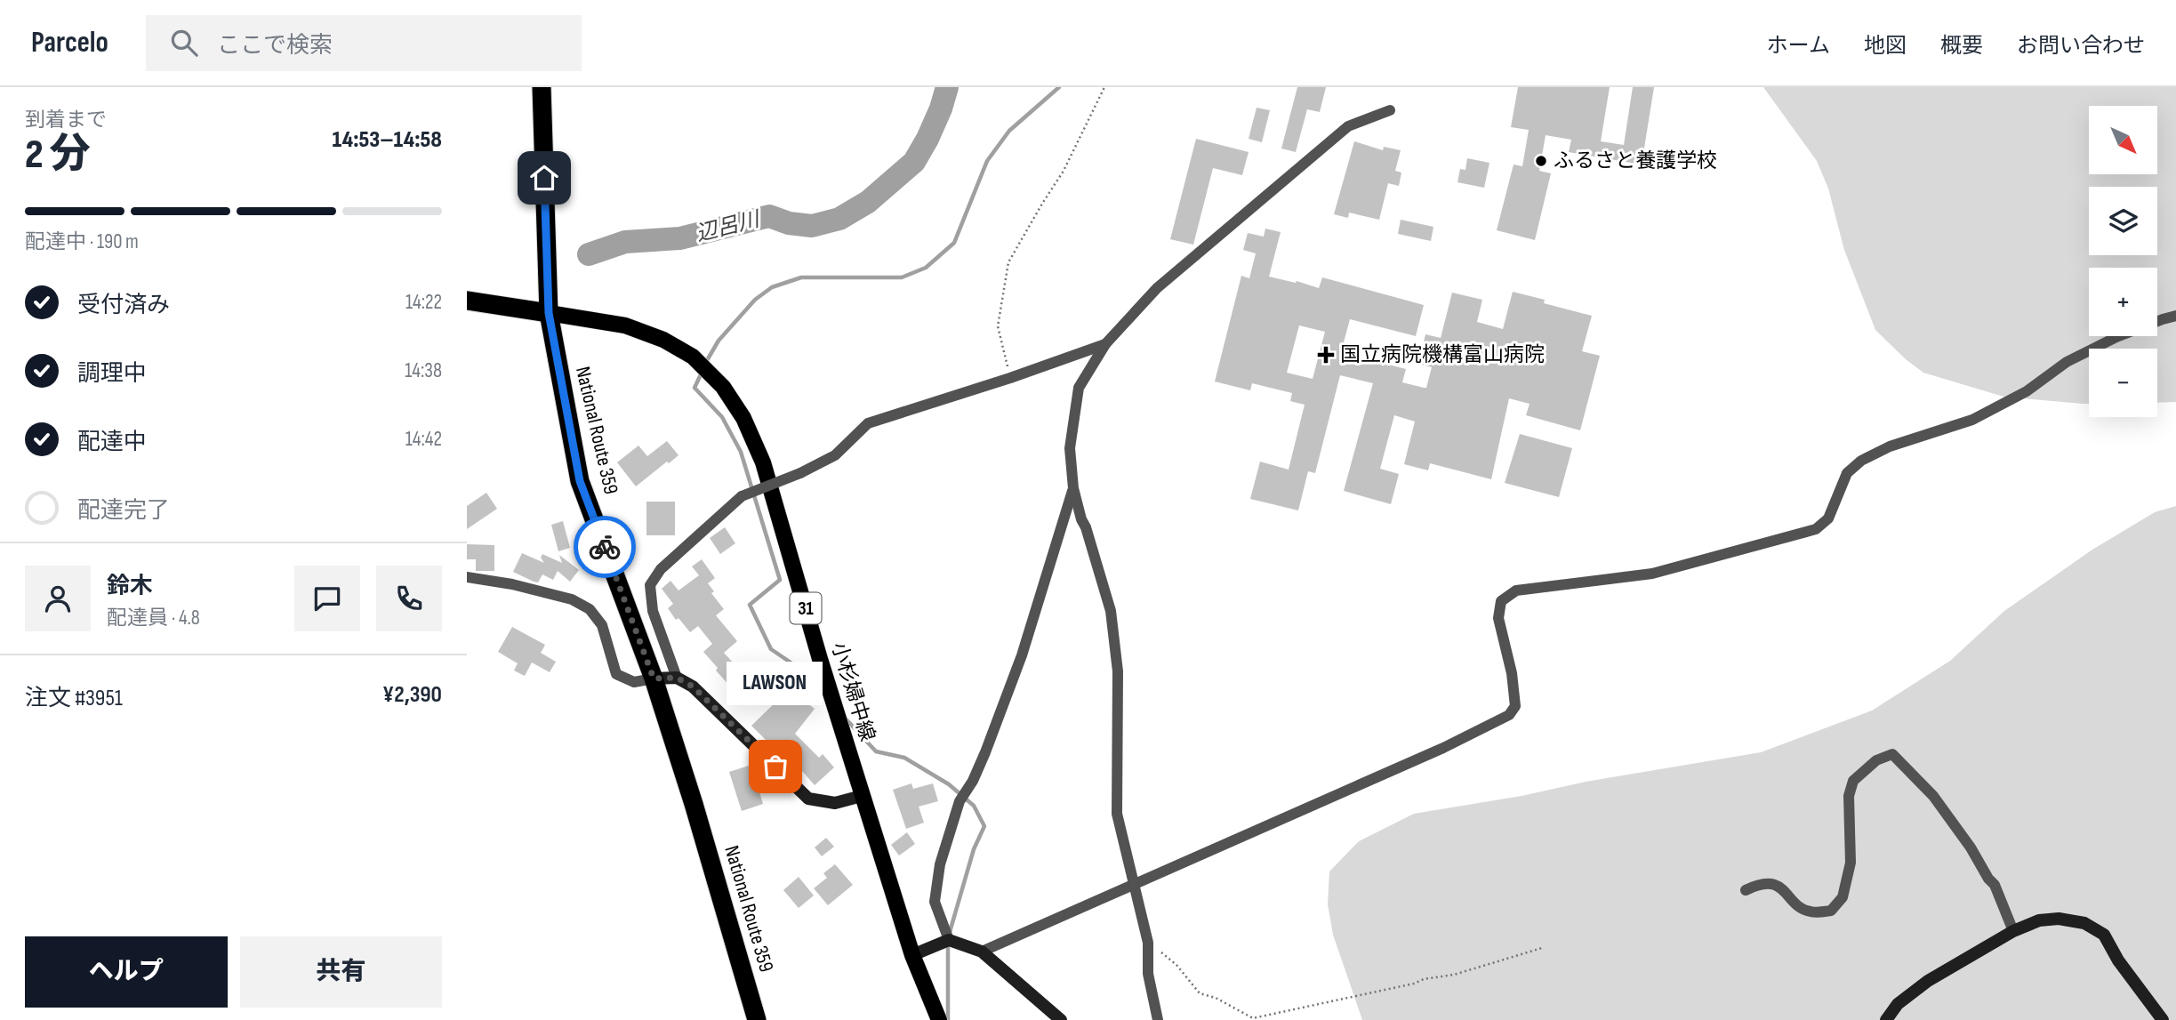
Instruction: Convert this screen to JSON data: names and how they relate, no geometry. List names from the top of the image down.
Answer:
{
  "streets": {
    "highway": ["National Route 359"],
    "main road": ["31", "小杉婦中線"]
  },
  "crossings": [
    ["National Route 359", "小杉婦中線"]
  ],
  "water": ["辺呂川"],
  "places": {
    "other": ["ふるさと養護学校", "LAWSON"],
    "health": ["国立病院機構富山病院"]
  },
  "north": "bottom right",
  "page": {
    "header": "Parcelo",
    "search": "ここで検索",
    "nav": [
      "ホーム",
      "地図",
      "概要",
      "お問い合わせ"
    ],
    "heading": ["2 分", "到着まで", "14:53–14:58"],
    "panel": [
      "鈴木",
      "配達員 · 4.8",
      "注文 #3951",
      "¥2,390"
    ],
    "map_buttons": ["+", "−"],
    "bar": "配達中 · 190 m",
    "list": [
      ["受付済み", "14:22"],
      ["調理中", "14:38"],
      ["配達中", "14:42"],
      "配達完了"
    ],
    "bubble": "LAWSON",
    "buttons": ["ヘルプ", "共有"]
  }
}
